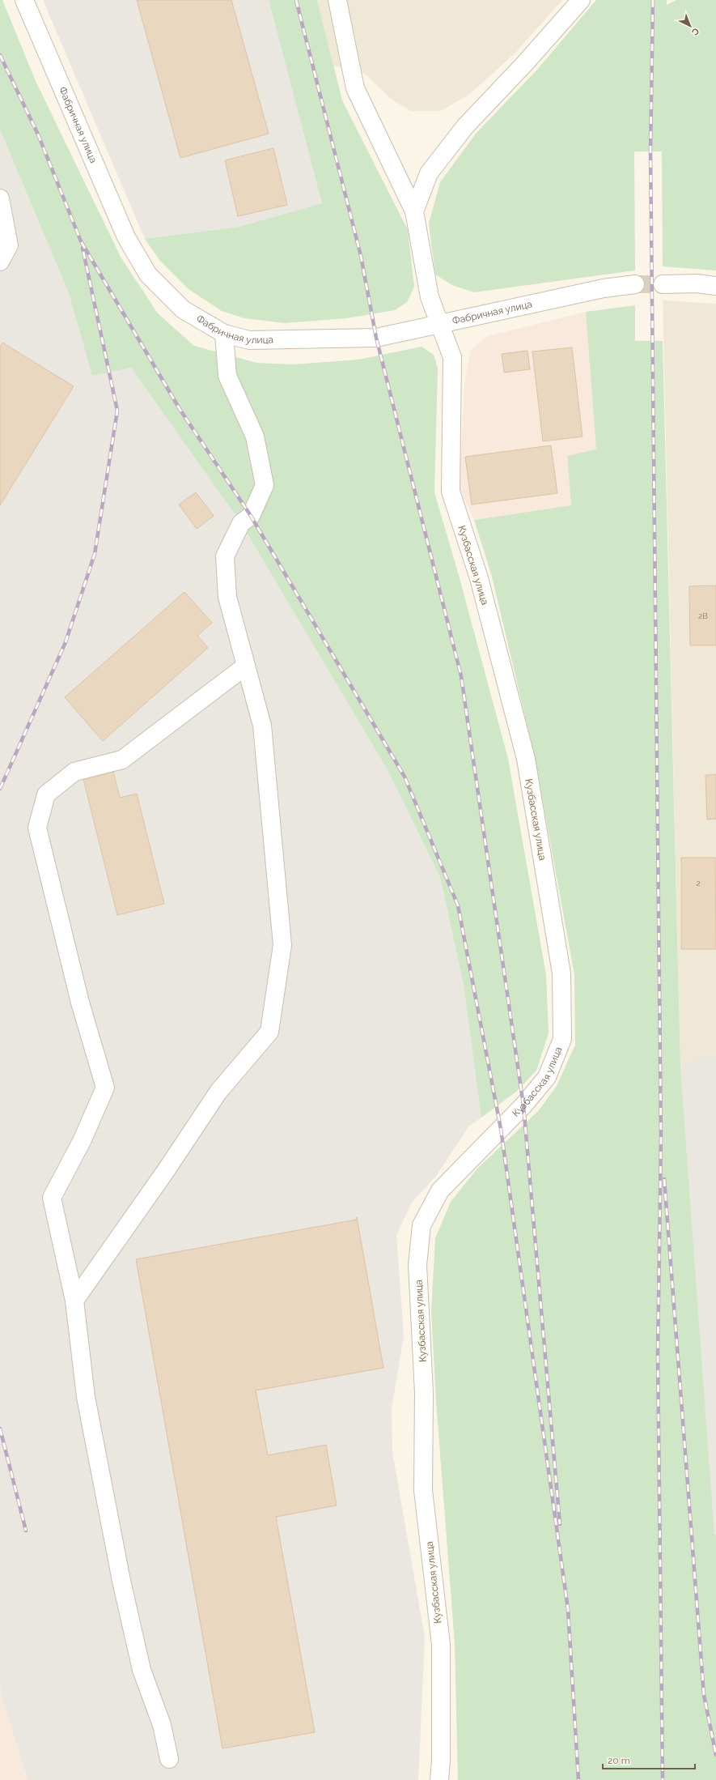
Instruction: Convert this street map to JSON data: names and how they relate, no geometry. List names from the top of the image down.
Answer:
{
  "streets": {
    "street": ["Фабричная улица", "Кузбасская улица"]
  },
  "crossings": [
    ["Фабричная улица", "Кузбасская улица"]
  ],
  "house_numbers": ["2В", "2"],
  "scale_bar": "20 m",
  "north": "bottom right"
}
